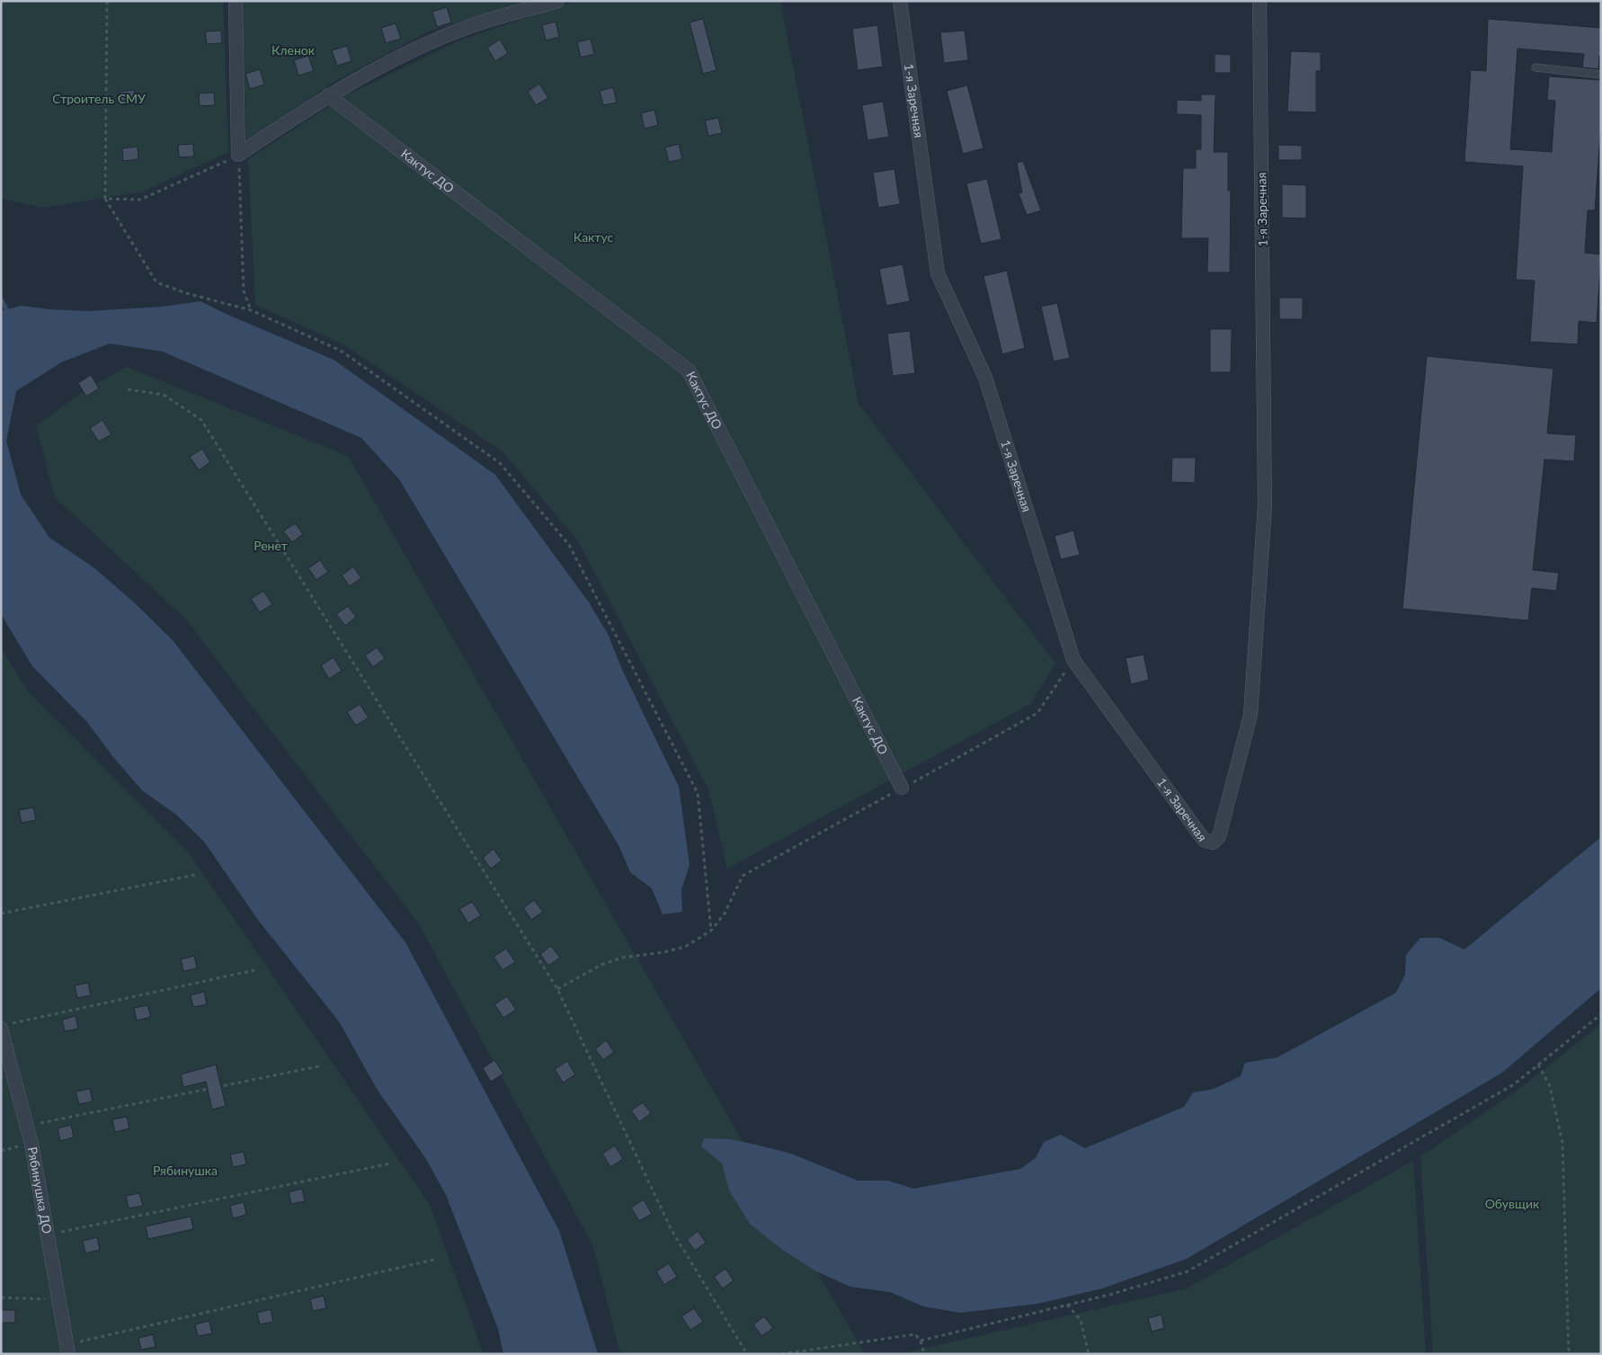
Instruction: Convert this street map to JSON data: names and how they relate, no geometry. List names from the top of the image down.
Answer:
{
  "streets": {
    "street": ["1-я Заречная", "Кактус ДО", "Рябинушка ДО"]
  },
  "parks": [
    "Кленок",
    "Строитель СМУ",
    "Кактус",
    "Ренет",
    "Рябинушка",
    "Обувщик"
  ]
}
